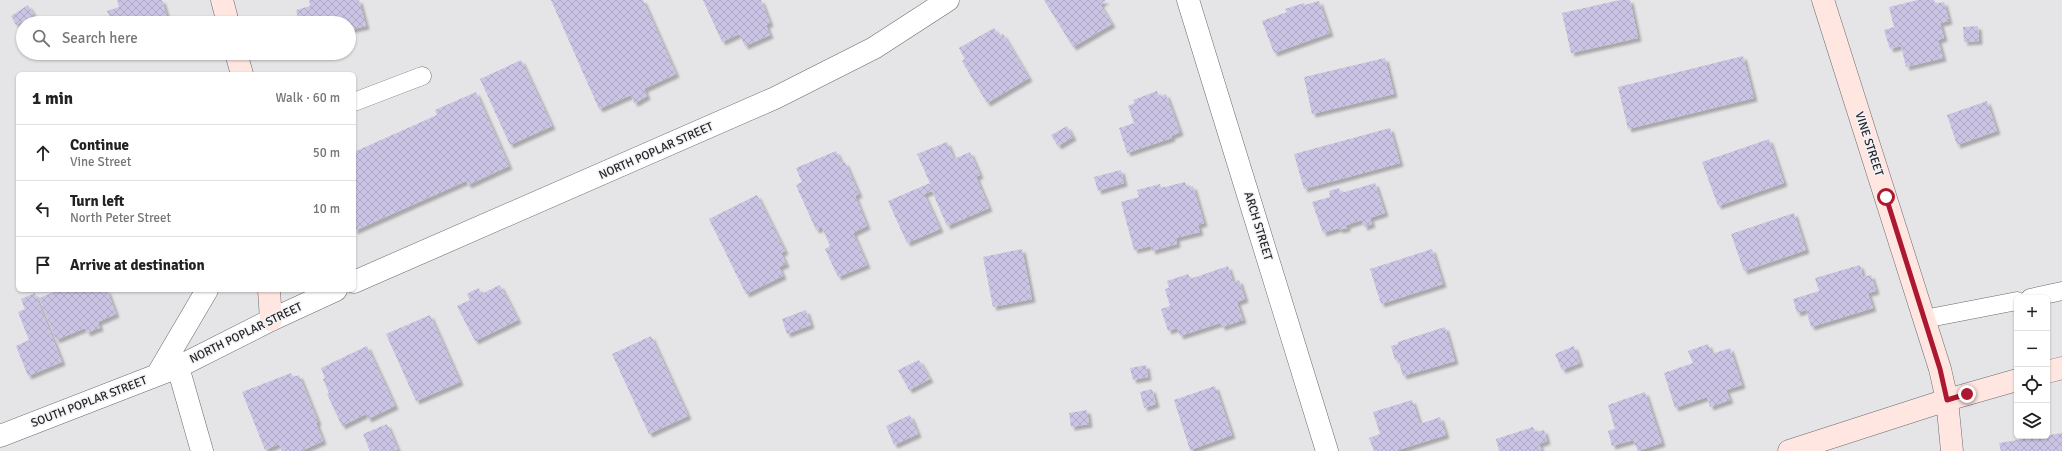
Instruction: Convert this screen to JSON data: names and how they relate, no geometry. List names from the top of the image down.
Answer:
{
  "streets": {
    "street": [
      "VINE STREET",
      "NORTH POPLAR STREET",
      "ARCH STREET",
      "SOUTH POPLAR STREET"
    ]
  },
  "crossings": [
    ["NORTH POPLAR STREET", "SOUTH POPLAR STREET"]
  ],
  "page": {
    "search": "Search here",
    "heading": ["1 min", "Walk · 60 m"],
    "list": [
      ["Continue", "Vine Street", "50 m"],
      ["Turn left", "North Peter Street", "10 m"],
      "Arrive at destination"
    ],
    "map_buttons": ["+", "−"]
  }
}
